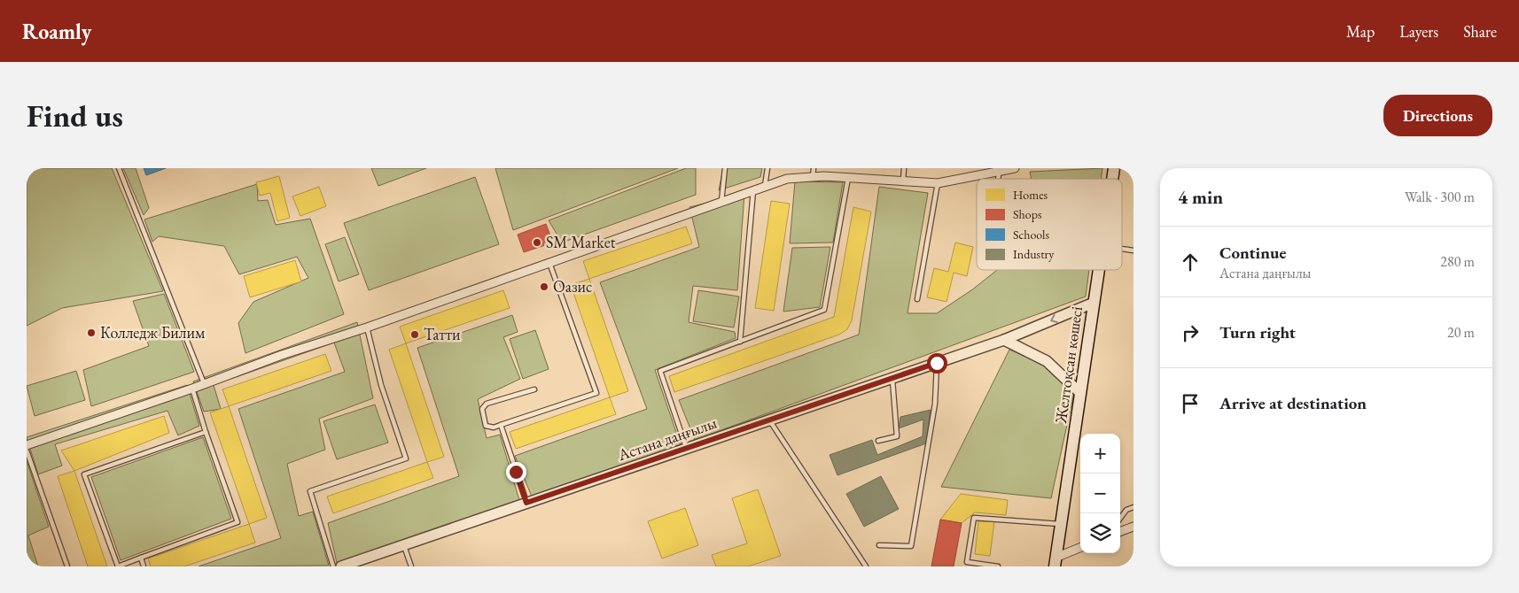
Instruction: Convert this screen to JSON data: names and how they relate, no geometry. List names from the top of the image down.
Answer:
{
  "streets": {
    "main road": ["Желтоқсан көшесі"],
    "street": ["Астана даңғылы"]
  },
  "crossings": [
    ["Желтоқсан көшесі", "Астана даңғылы"]
  ],
  "places": [
    "SM Market",
    "Оазис",
    "Колледж Билим",
    "Татти"
  ],
  "legend": [
    "Homes",
    "Shops",
    "Schools",
    "Industry"
  ],
  "page": {
    "header": "Roamly",
    "nav": ["Map", "Layers", "Share"],
    "buttons": "Directions",
    "title": "Find us",
    "heading": ["4 min", "Walk · 300 m"],
    "list": [
      ["Continue", "Астана даңғылы", "280 m"],
      ["Turn right", "20 m"],
      "Arrive at destination"
    ],
    "map_buttons": ["+", "−"]
  }
}
